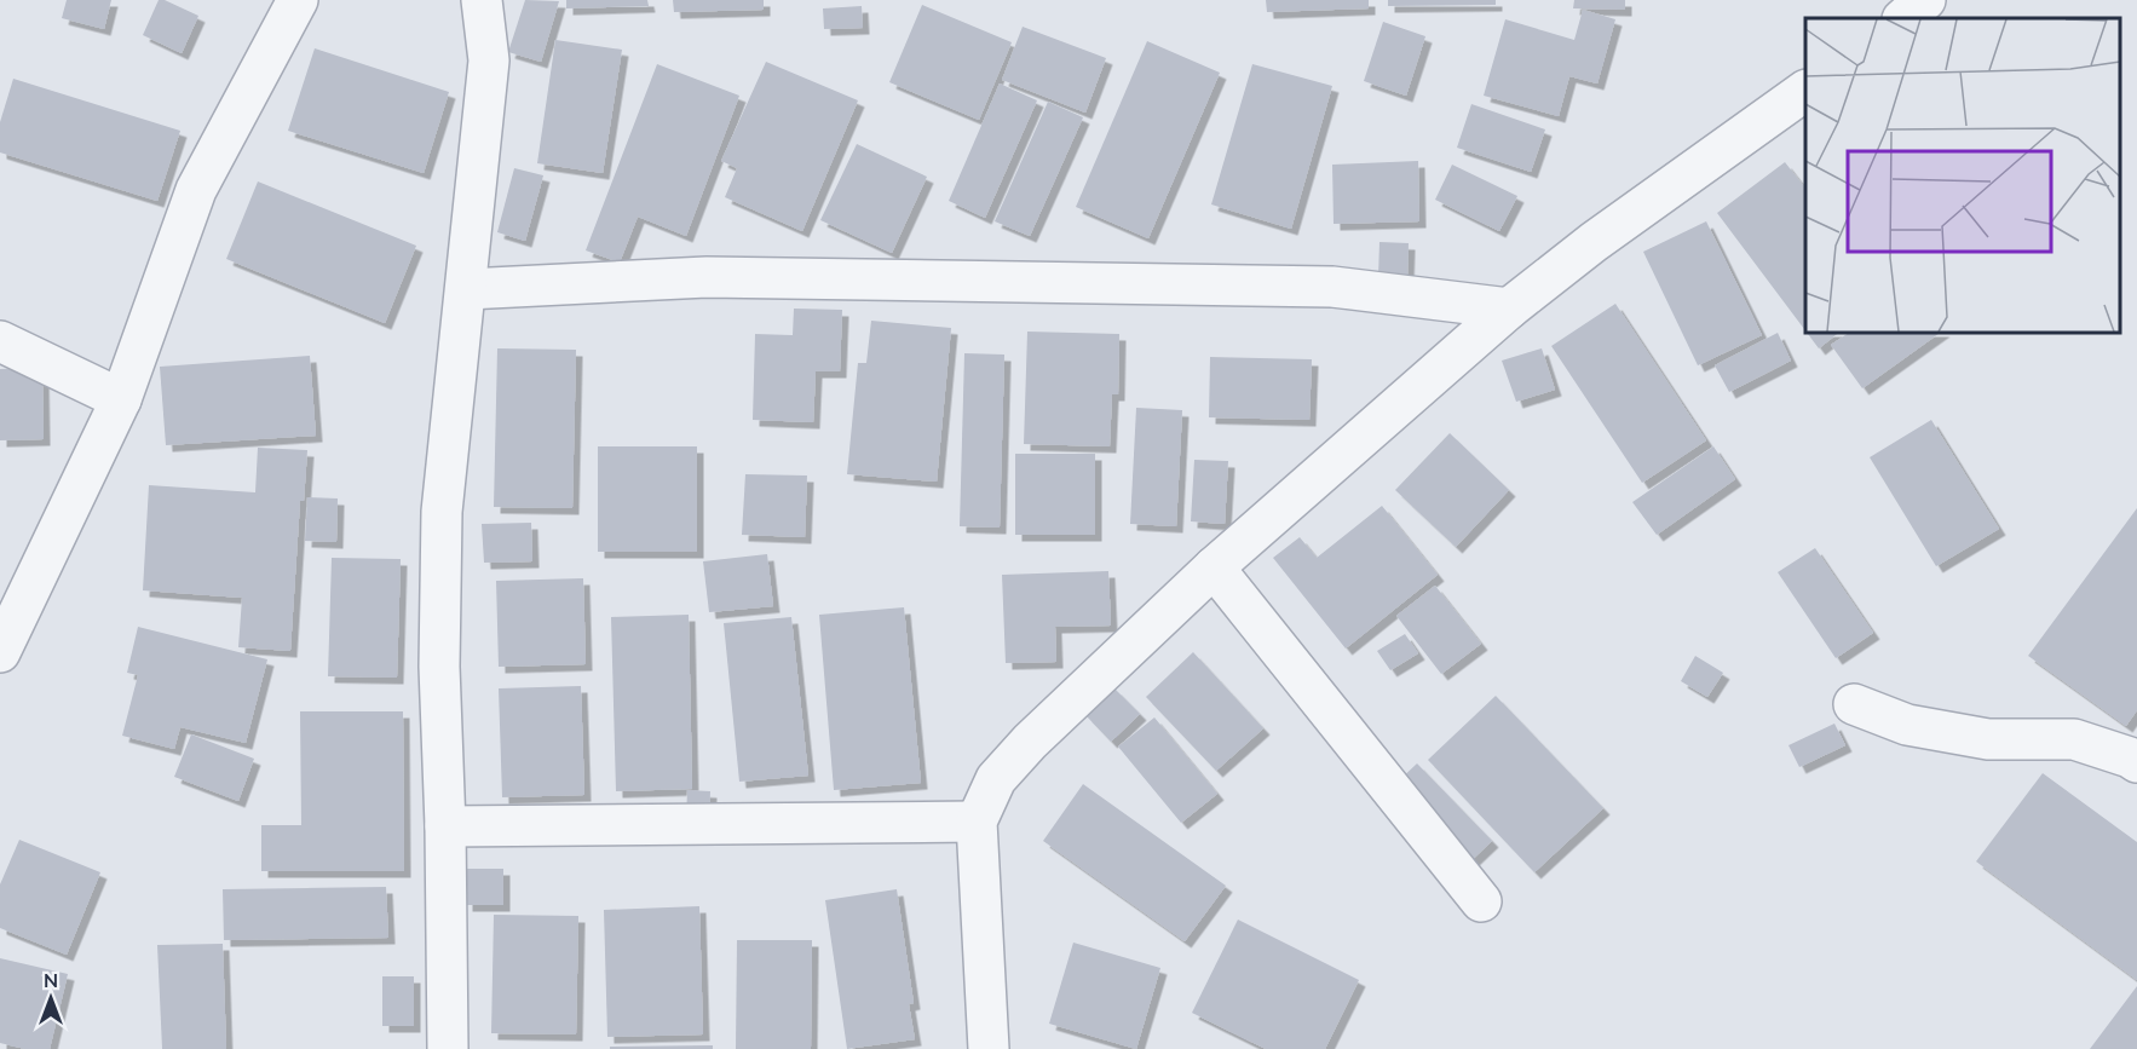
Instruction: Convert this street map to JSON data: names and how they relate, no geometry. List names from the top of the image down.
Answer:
{
  "north": "top"
}
